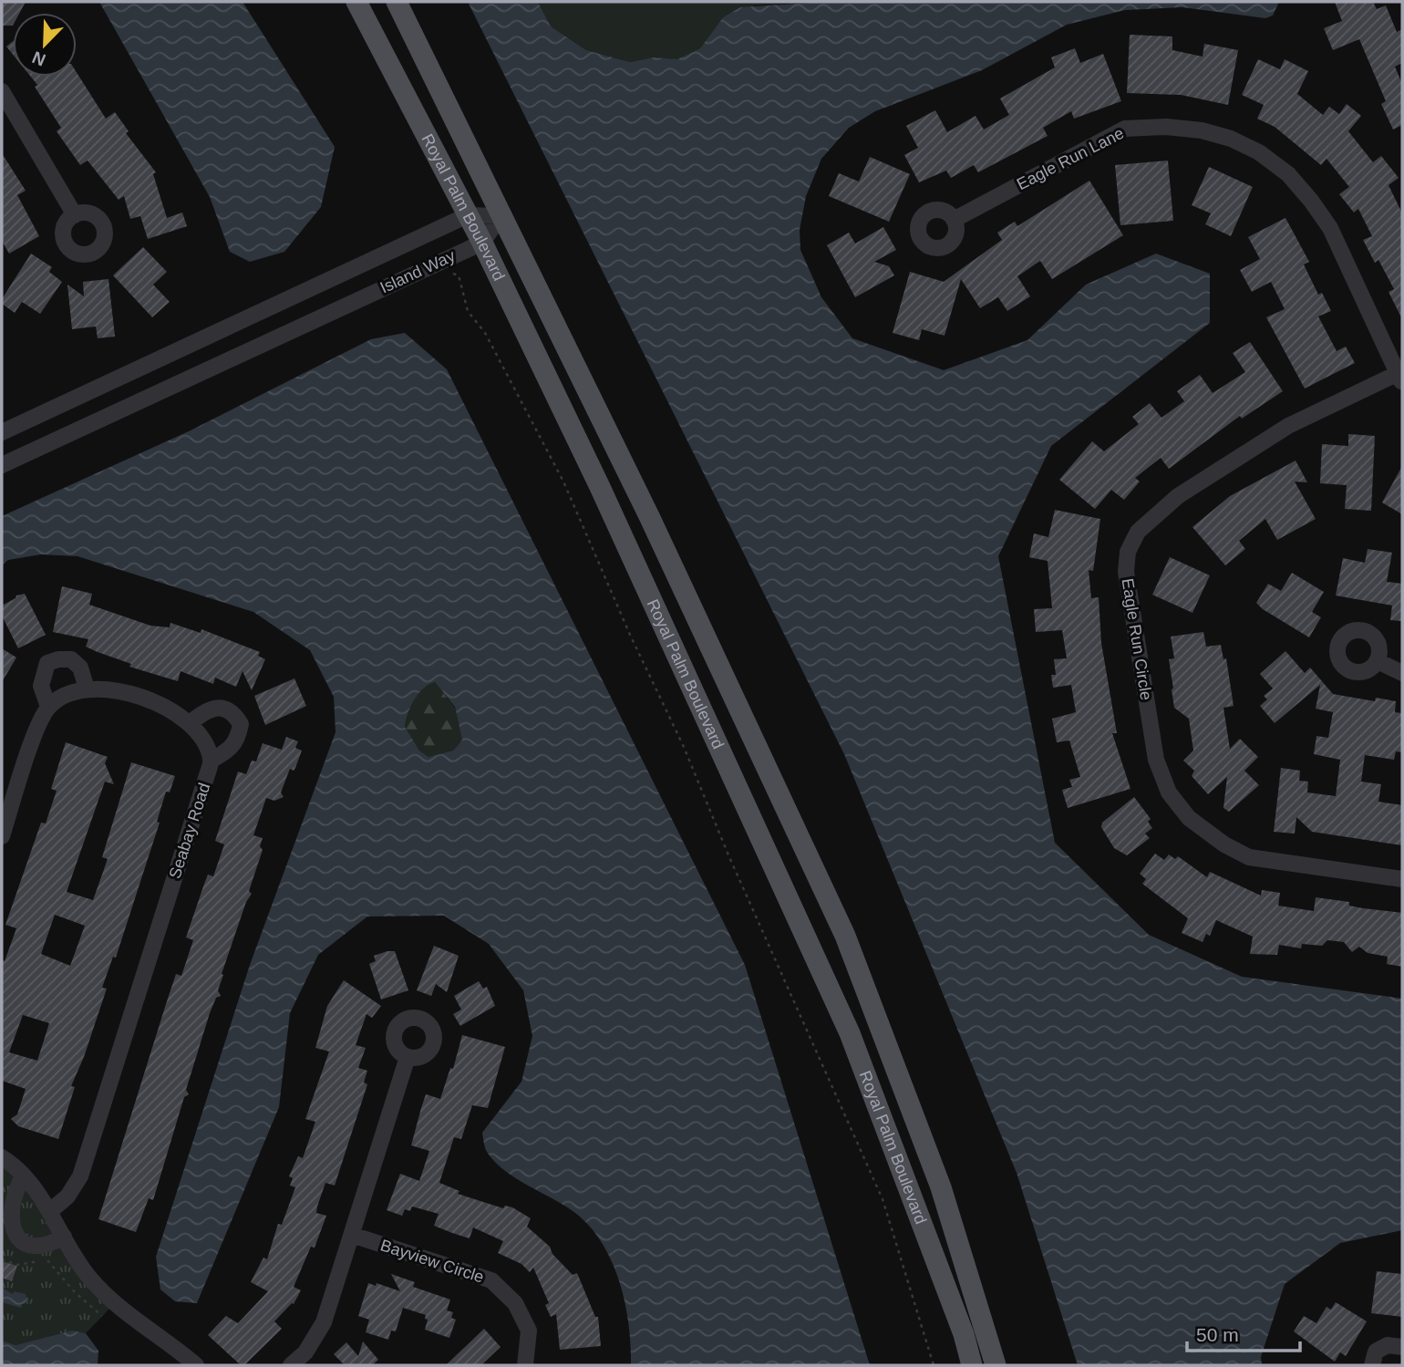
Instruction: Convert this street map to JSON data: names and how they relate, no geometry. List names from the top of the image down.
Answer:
{
  "streets": {
    "main road": ["Royal Palm Boulevard"],
    "street": [
      "Eagle Run Lane",
      "Island Way",
      "Eagle Run Circle",
      "Seabay Road",
      "Bayview Circle"
    ]
  },
  "crossings": [
    ["Eagle Run Lane", "Eagle Run Circle"],
    ["Royal Palm Boulevard", "Island Way"]
  ],
  "scale_bar": "50 m",
  "north": "bottom left"
}
